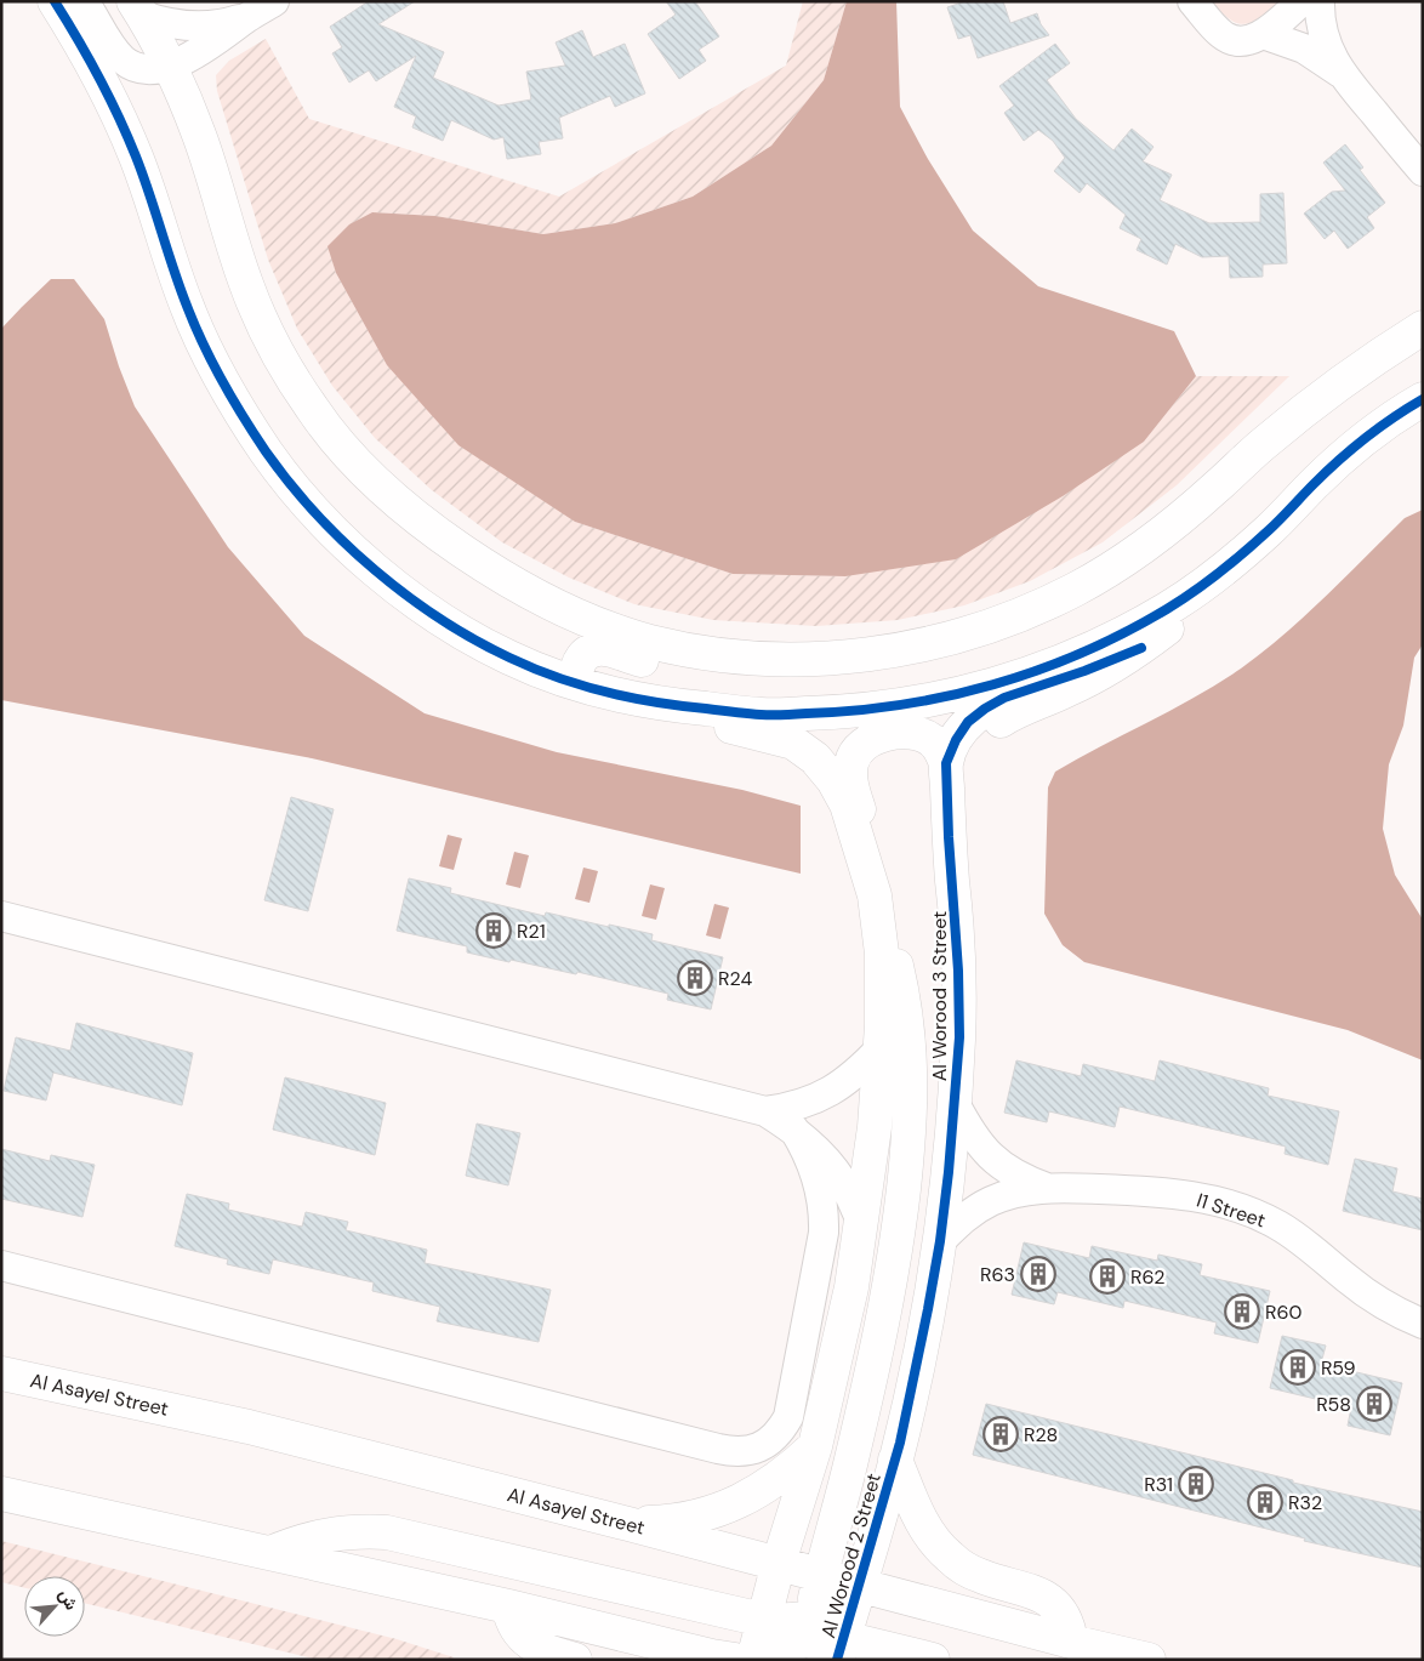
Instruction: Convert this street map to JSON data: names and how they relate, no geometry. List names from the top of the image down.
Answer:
{
  "streets": {
    "street": [
      "Al Worood 3 Street",
      "I1 Street",
      "Al Asayel Street",
      "Al Worood 2 Street"
    ]
  },
  "crossings": [
    ["Al Worood 3 Street", "I1 Street"],
    ["Al Worood 3 Street", "Al Worood 2 Street"],
    ["Al Asayel Street", "Al Worood 2 Street"]
  ],
  "places": {
    "building": [
      "R21",
      "R24",
      "R63",
      "R62",
      "R60",
      "R59",
      "R58",
      "R28",
      "R31",
      "R32"
    ]
  },
  "north": "top right"
}
